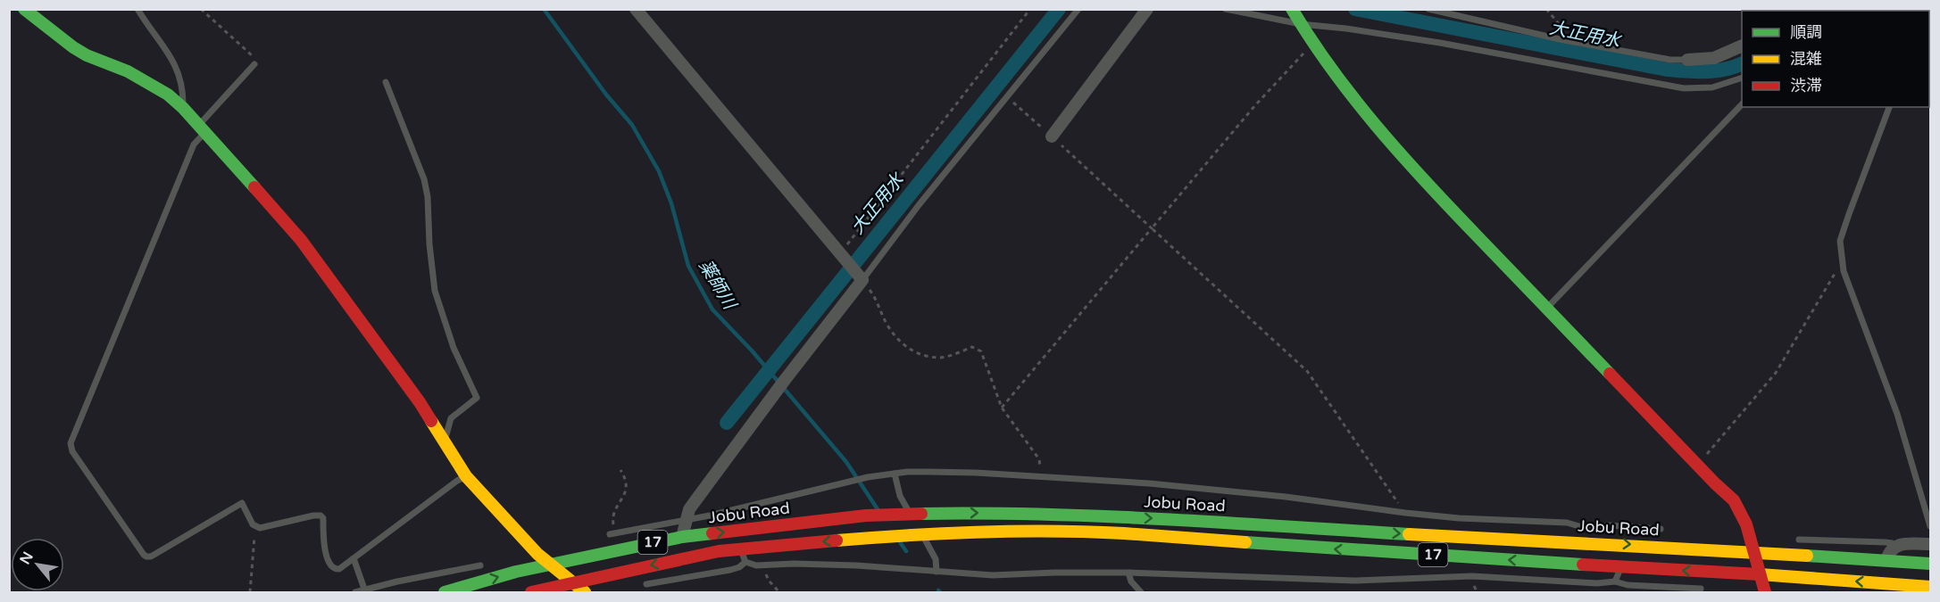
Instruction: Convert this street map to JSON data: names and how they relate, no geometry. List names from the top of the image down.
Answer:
{
  "streets": {
    "main road": ["Jobu Road", "17"]
  },
  "water": ["大正用水", "薬師川"],
  "legend": ["順調", "混雑", "渋滞"],
  "north": "top left"
}
